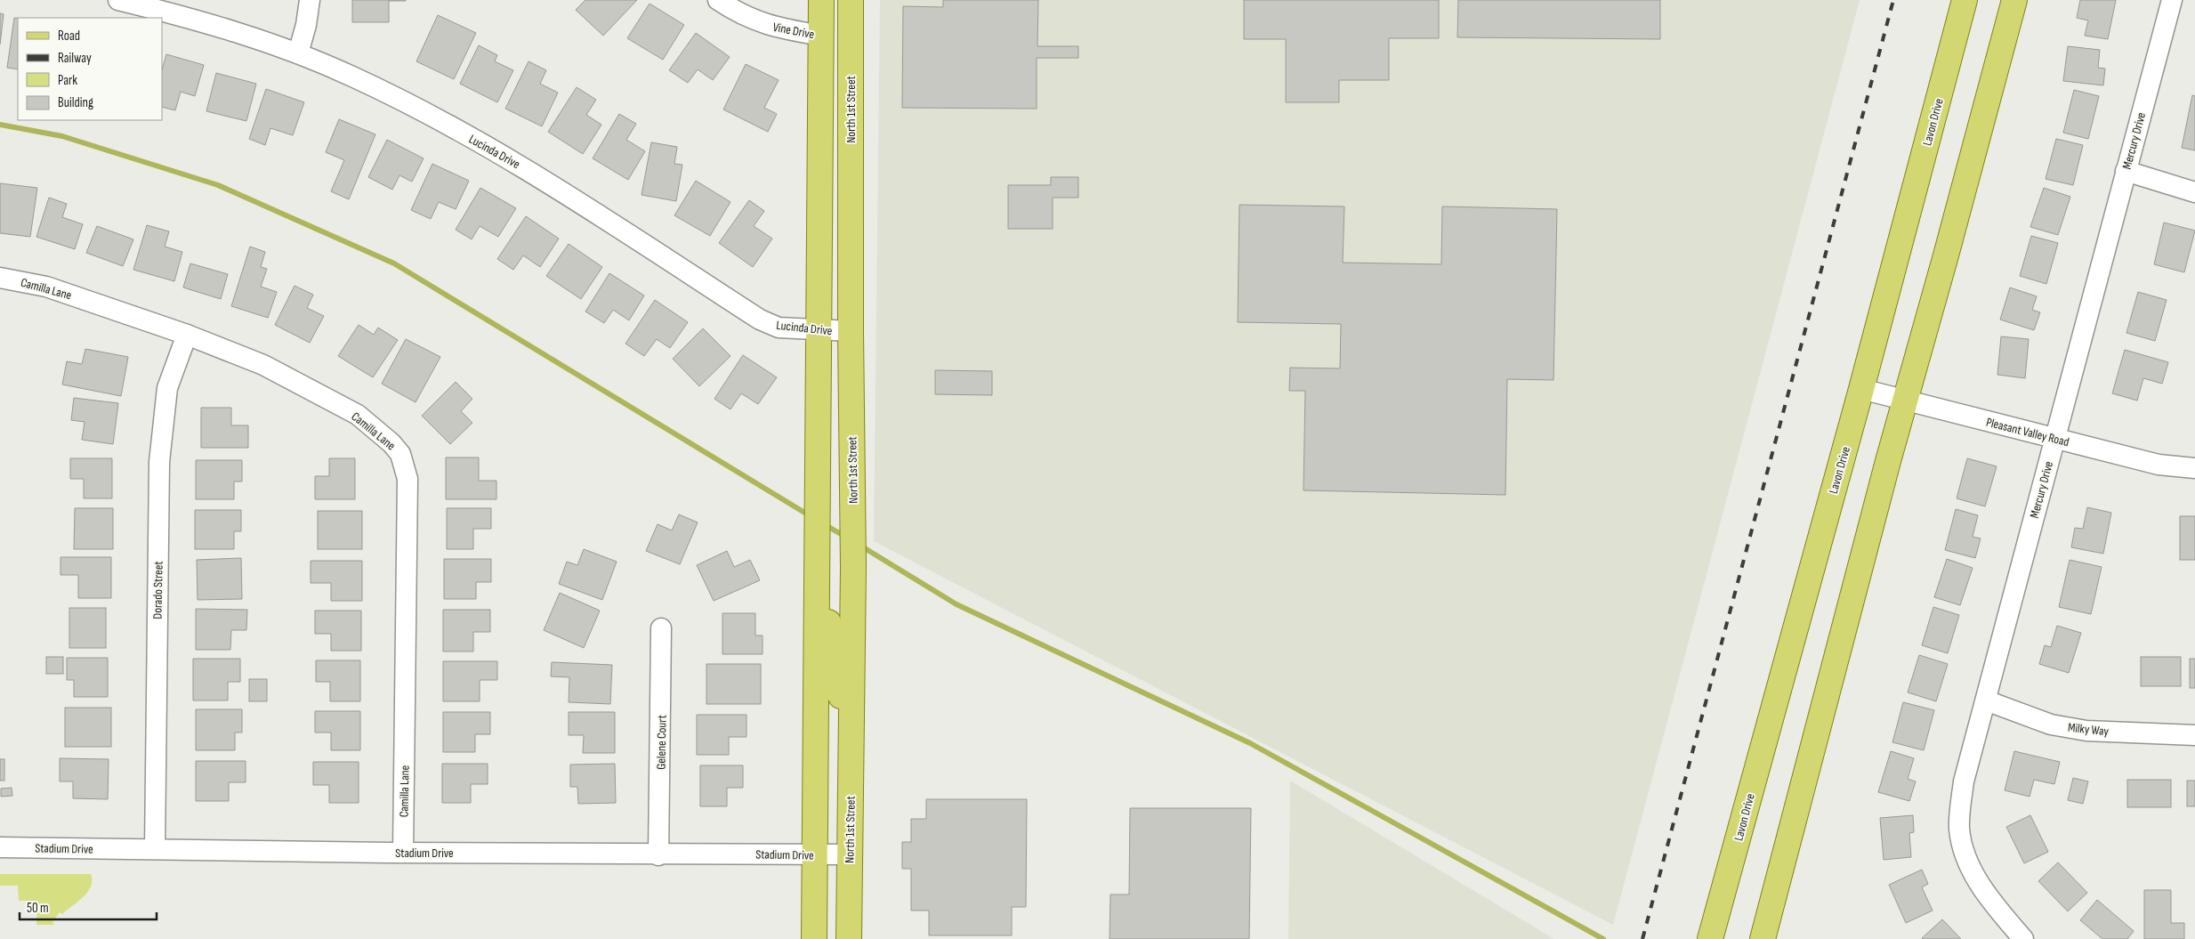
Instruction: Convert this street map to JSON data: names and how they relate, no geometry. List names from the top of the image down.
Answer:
{
  "streets": {
    "main road": ["North 1st Street", "Lavon Drive"],
    "street": [
      "Vine Drive",
      "Mercury Drive",
      "Lucinda Drive",
      "Camilla Lane",
      "Pleasant Valley Road",
      "Dorado Street",
      "Milky Way",
      "Gelene Court",
      "Stadium Drive"
    ]
  },
  "crossings": [
    ["North 1st Street", "Lucinda Drive"],
    ["North 1st Street", "Stadium Drive"],
    ["Lavon Drive", "Pleasant Valley Road"],
    ["Mercury Drive", "Pleasant Valley Road"],
    ["Mercury Drive", "Milky Way"],
    ["Camilla Lane", "Dorado Street"],
    ["Camilla Lane", "Stadium Drive"],
    ["Dorado Street", "Stadium Drive"],
    ["Gelene Court", "Stadium Drive"]
  ],
  "legend": [
    "Road",
    "Railway",
    "Park",
    "Building"
  ],
  "scale_bar": "50 m"
}
